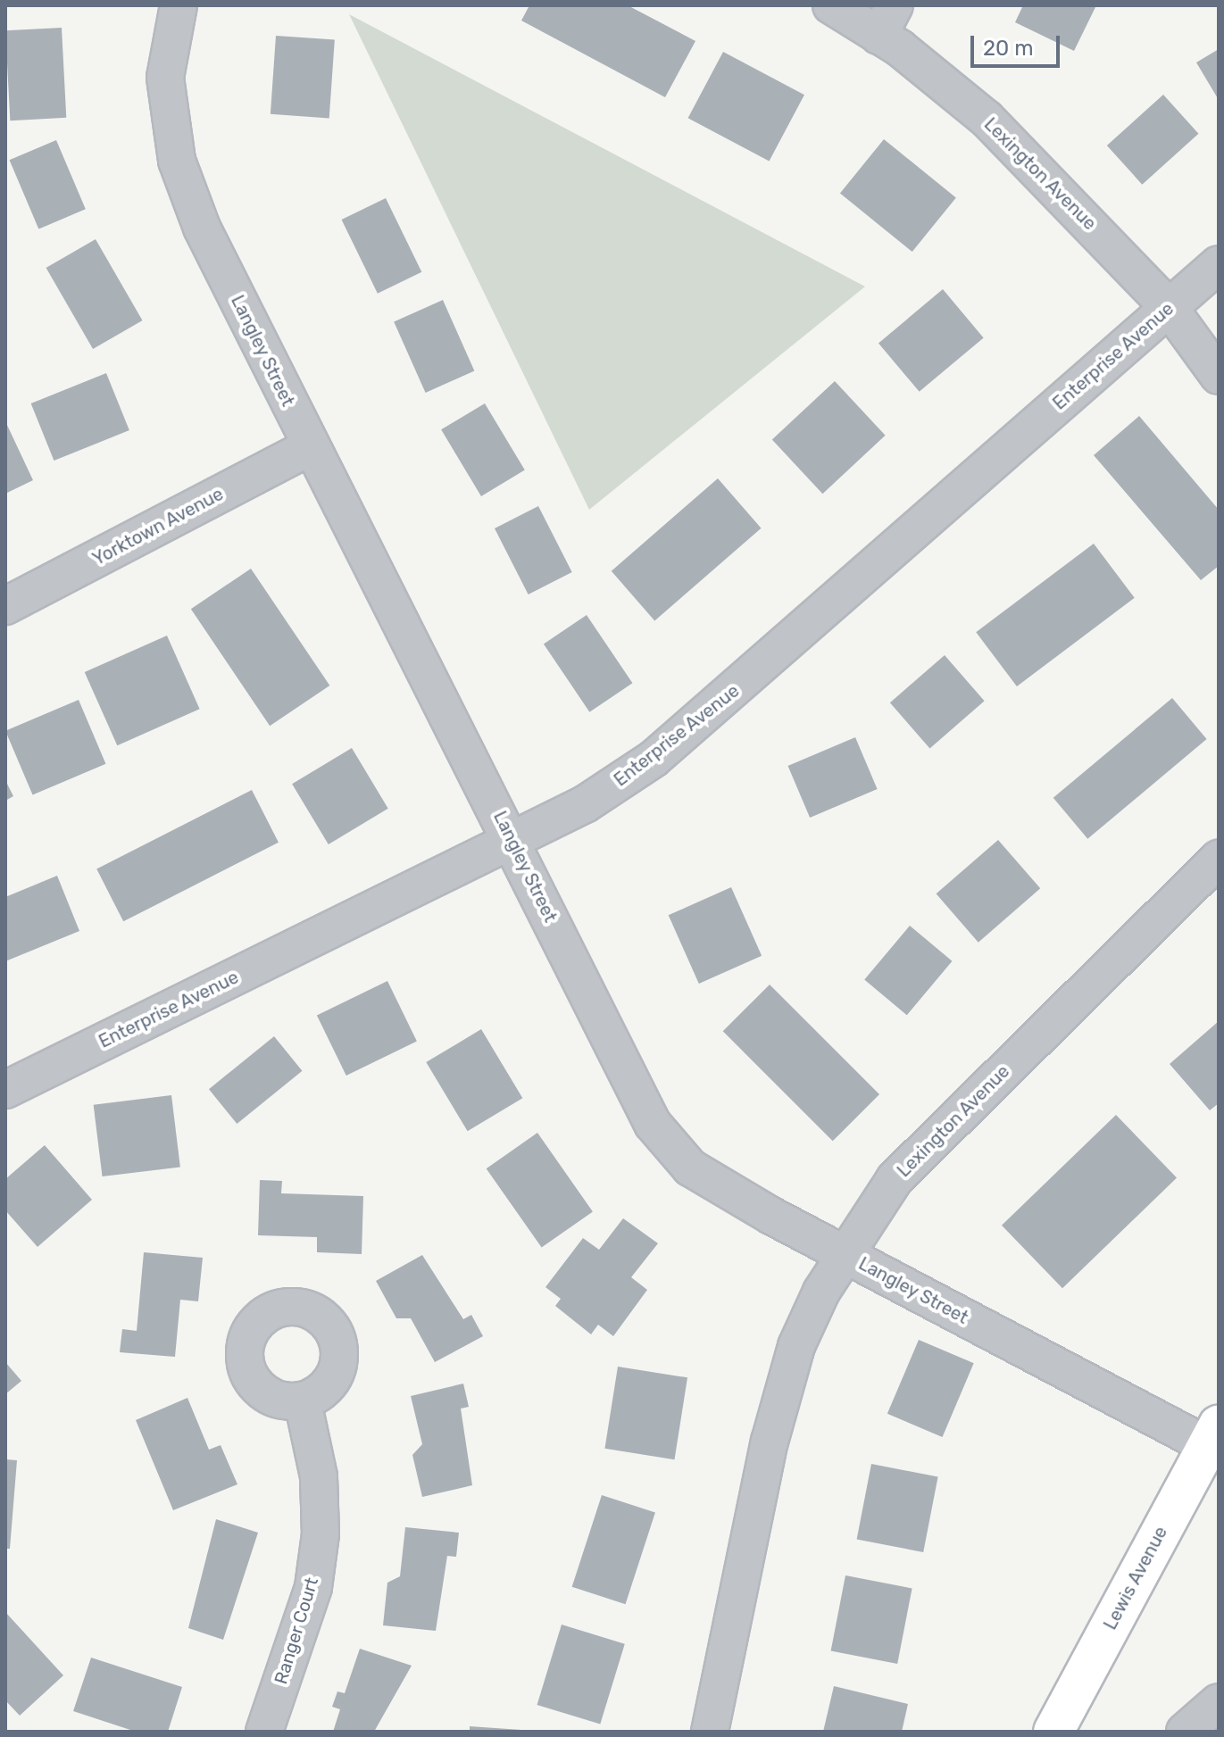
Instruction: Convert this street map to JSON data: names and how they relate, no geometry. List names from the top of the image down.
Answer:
{
  "streets": {
    "main road": ["Lewis Avenue"],
    "street": [
      "Lexington Avenue",
      "Langley Street",
      "Enterprise Avenue",
      "Yorktown Avenue",
      "Ranger Court"
    ]
  },
  "crossings": [
    ["Lexington Avenue", "Langley Street"],
    ["Lexington Avenue", "Enterprise Avenue"],
    ["Langley Street", "Enterprise Avenue"],
    ["Langley Street", "Yorktown Avenue"],
    ["Langley Street", "Lewis Avenue"]
  ],
  "scale_bar": "20 m"
}
